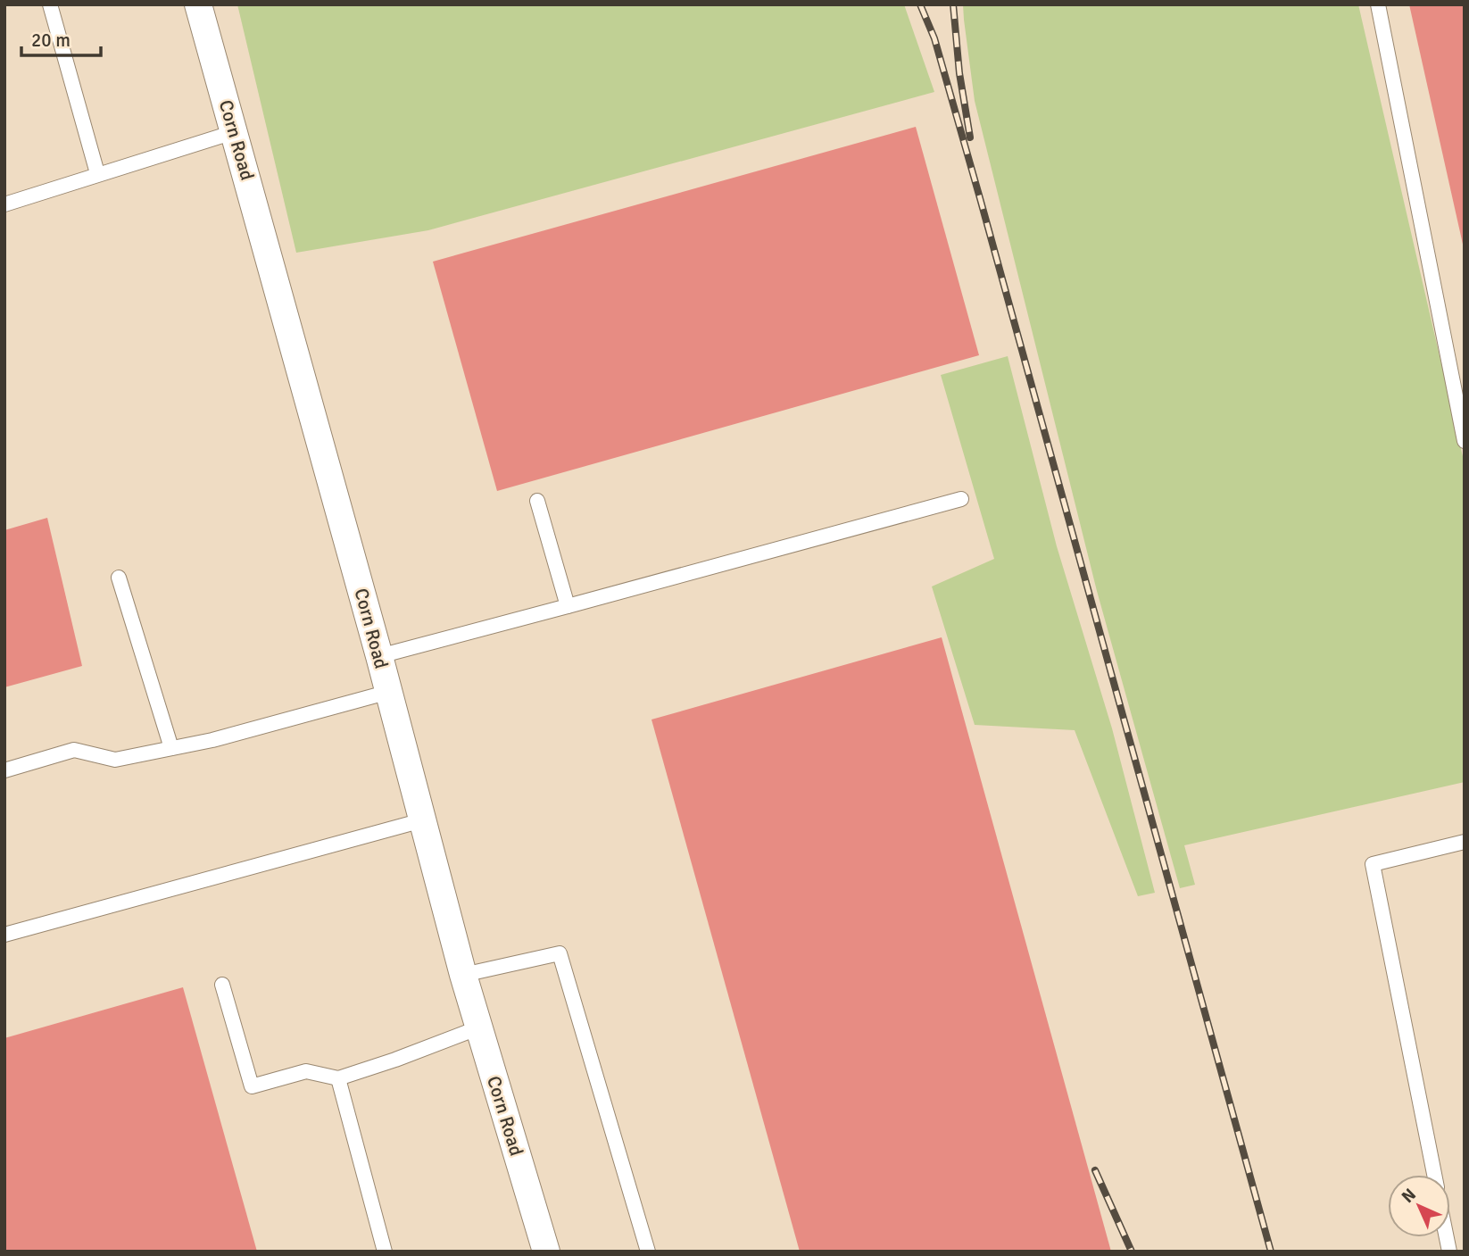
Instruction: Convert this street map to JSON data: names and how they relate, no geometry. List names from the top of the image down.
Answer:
{
  "streets": {
    "street": ["Corn Road"]
  },
  "scale_bar": "20 m",
  "north": "top left"
}
